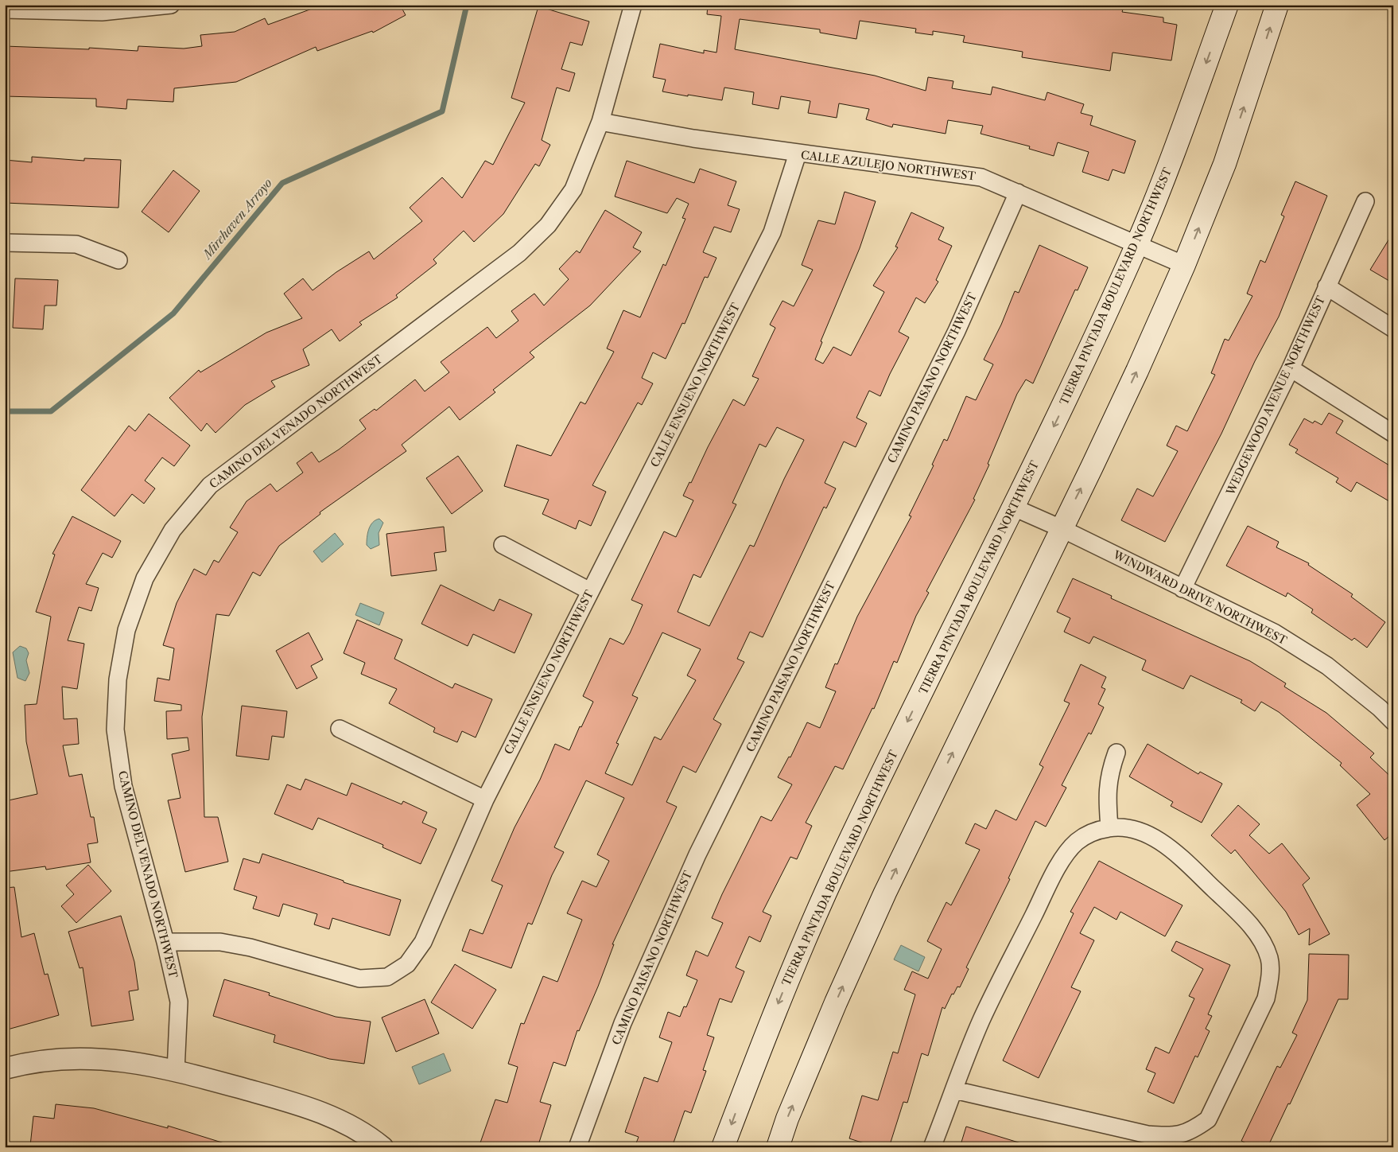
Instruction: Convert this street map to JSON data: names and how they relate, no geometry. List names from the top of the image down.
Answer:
{
  "streets": {
    "main road": ["TIERRA PINTADA BOULEVARD NORTHWEST"],
    "street": [
      "CALLE AZULEJO NORTHWEST",
      "CAMINO PAISANO NORTHWEST",
      "CALLE ENSUENO NORTHWEST",
      "WEDGEWOOD AVENUE NORTHWEST",
      "CAMINO DEL VENADO NORTHWEST",
      "WINDWARD DRIVE NORTHWEST"
    ]
  },
  "crossings": [
    ["CALLE AZULEJO NORTHWEST", "TIERRA PINTADA BOULEVARD NORTHWEST"],
    ["CALLE AZULEJO NORTHWEST", "CAMINO PAISANO NORTHWEST"],
    ["CALLE AZULEJO NORTHWEST", "CALLE ENSUENO NORTHWEST"],
    ["CALLE AZULEJO NORTHWEST", "CAMINO DEL VENADO NORTHWEST"],
    ["TIERRA PINTADA BOULEVARD NORTHWEST", "WINDWARD DRIVE NORTHWEST"],
    ["CALLE ENSUENO NORTHWEST", "CAMINO DEL VENADO NORTHWEST"],
    ["WEDGEWOOD AVENUE NORTHWEST", "WINDWARD DRIVE NORTHWEST"]
  ],
  "water": ["Mirehaven Arroyo"]
}
